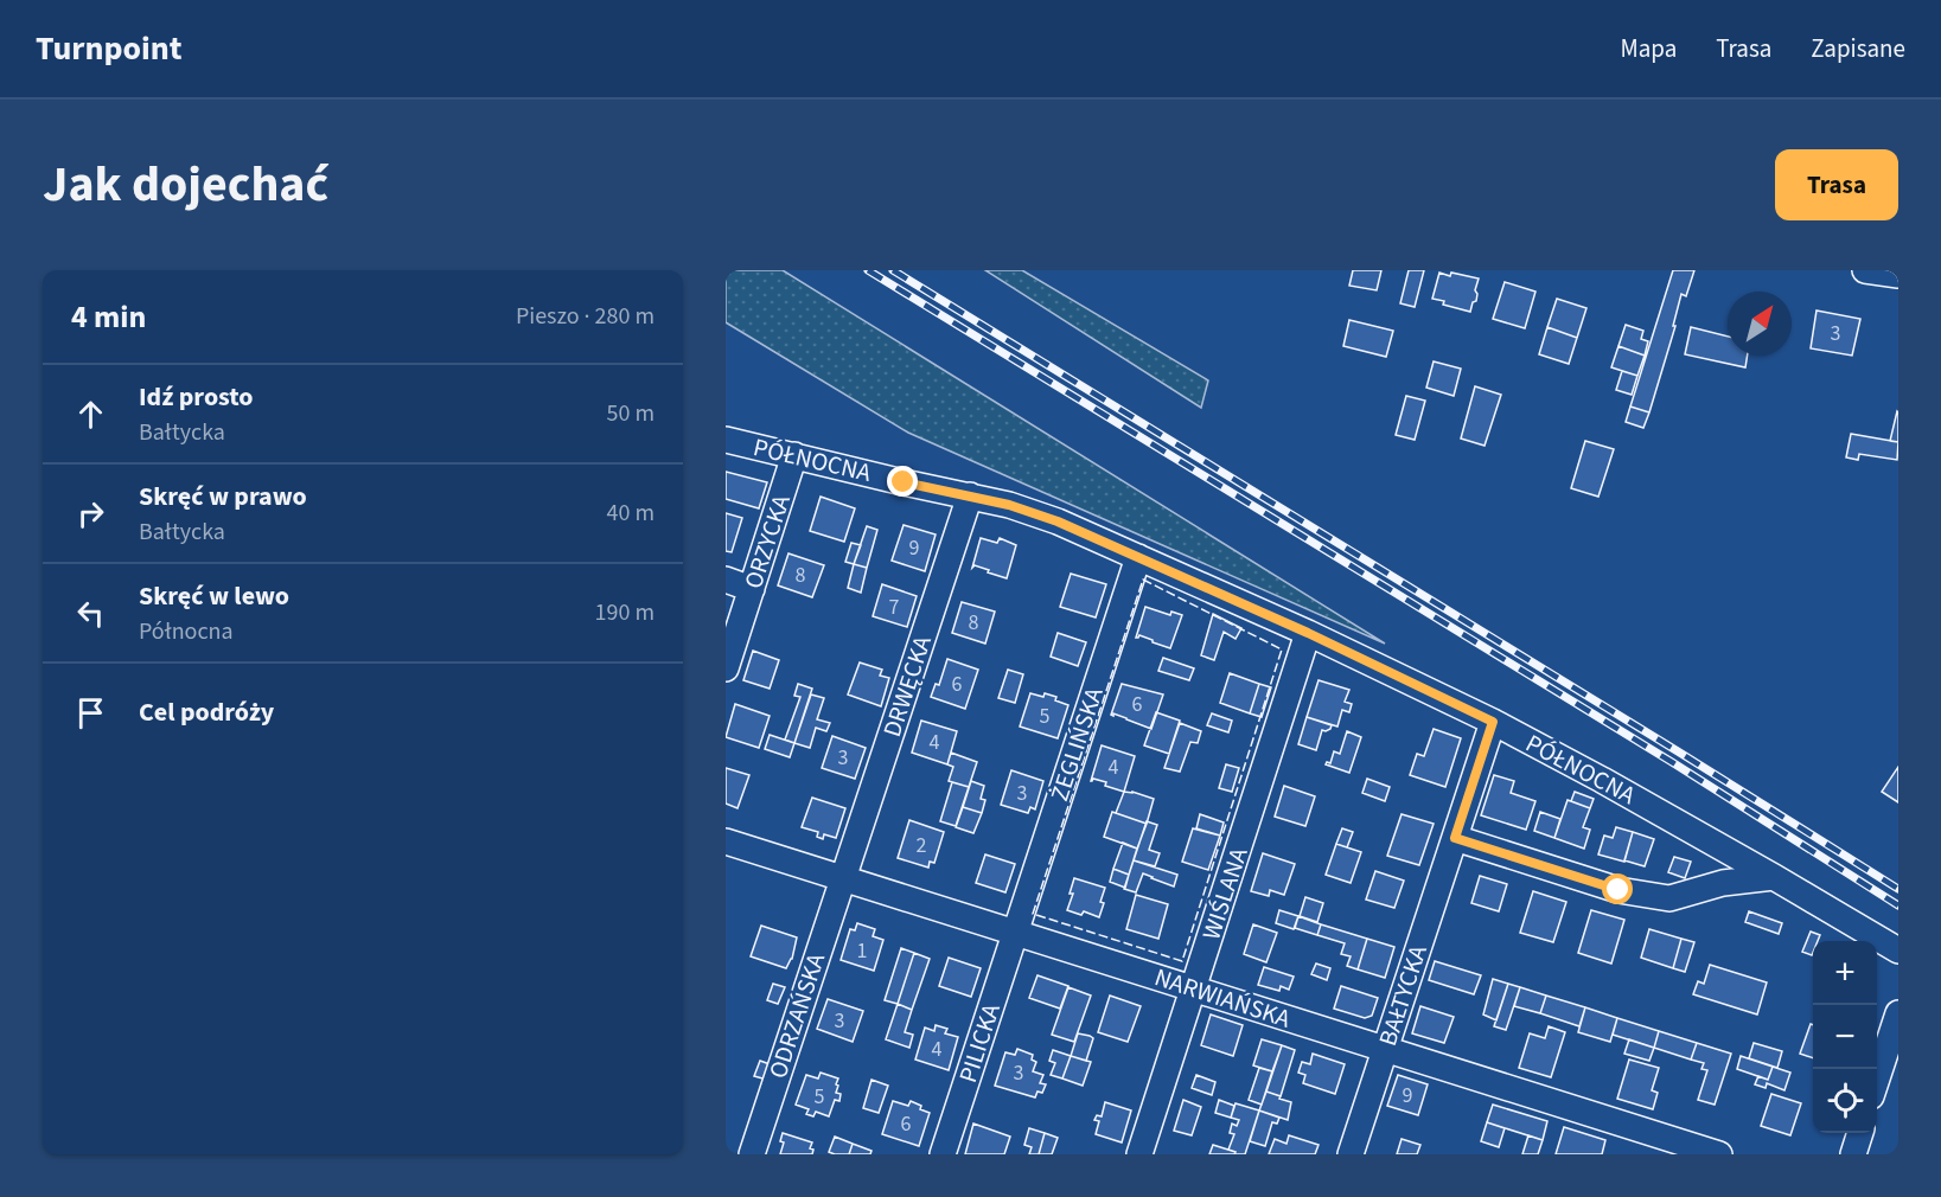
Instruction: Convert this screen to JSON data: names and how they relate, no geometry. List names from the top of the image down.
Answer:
{
  "streets": {
    "street": [
      "PÓŁNOCNA",
      "ORZYCKA",
      "DRWĘCKA",
      "ŻEGLIŃSKA",
      "WIŚLANA",
      "BAŁTYCKA",
      "NARWIAŃSKA",
      "ODRZAŃSKA",
      "PILICKA"
    ]
  },
  "crossings": [
    ["PÓŁNOCNA", "ORZYCKA"],
    ["PÓŁNOCNA", "DRWĘCKA"],
    ["PÓŁNOCNA", "ŻEGLIŃSKA"],
    ["PÓŁNOCNA", "WIŚLANA"],
    ["PÓŁNOCNA", "BAŁTYCKA"],
    ["DRWĘCKA", "NARWIAŃSKA"],
    ["DRWĘCKA", "ODRZAŃSKA"],
    ["ŻEGLIŃSKA", "NARWIAŃSKA"],
    ["ŻEGLIŃSKA", "PILICKA"],
    ["WIŚLANA", "NARWIAŃSKA"],
    ["BAŁTYCKA", "NARWIAŃSKA"],
    ["NARWIAŃSKA", "ODRZAŃSKA"],
    ["NARWIAŃSKA", "PILICKA"]
  ],
  "house_numbers": [
    "3",
    "9",
    "8",
    "7",
    "8",
    "6",
    "6",
    "5",
    "4",
    "3",
    "4",
    "3",
    "2",
    "1",
    "3",
    "4",
    "3",
    "9",
    "5",
    "6"
  ],
  "north": "top right",
  "page": {
    "header": "Turnpoint",
    "nav": ["Mapa", "Trasa", "Zapisane"],
    "title": "Jak dojechać",
    "buttons": "Trasa",
    "heading": ["4 min", "Pieszo · 280 m"],
    "list": [
      ["Idź prosto", "Bałtycka", "50 m"],
      ["Skręć w prawo", "Bałtycka", "40 m"],
      ["Skręć w lewo", "Północna", "190 m"],
      "Cel podróży"
    ],
    "map_buttons": ["+", "−"]
  }
}
